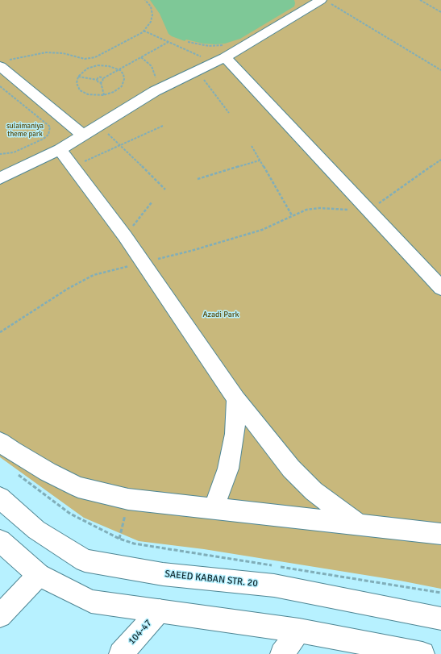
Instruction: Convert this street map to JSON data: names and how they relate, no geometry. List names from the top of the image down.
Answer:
{
  "streets": {
    "street": ["SAEED KABAN STR. 20", "104-47"]
  },
  "parks": ["sulaimaniya theme park", "Azadi Park"]
}
